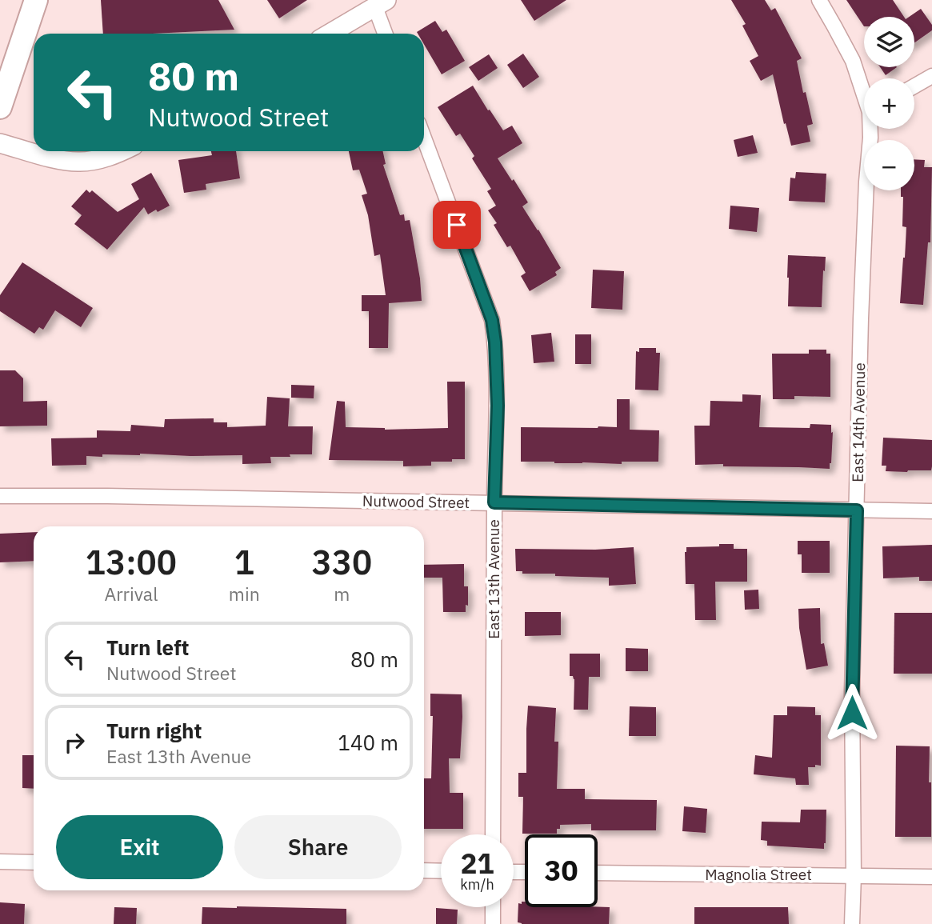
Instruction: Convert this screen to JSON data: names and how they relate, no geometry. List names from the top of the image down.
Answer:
{
  "streets": {
    "street": [
      "East 14th Avenue",
      "Nutwood Street",
      "East 13th Avenue",
      "Magnolia Street"
    ]
  },
  "crossings": [
    ["East 14th Avenue", "Nutwood Street"],
    ["East 14th Avenue", "Magnolia Street"],
    ["Nutwood Street", "East 13th Avenue"]
  ],
  "page": {
    "map_buttons": ["+", "−"],
    "turn": ["80 m", "Nutwood Street"],
    "eta": [
      "13:00",
      "Arrival",
      "1",
      "min",
      "330",
      "m"
    ],
    "list": [
      {
        "name": "Turn left",
        "note": "Nutwood Street",
        "value": "80 m"
      },
      {
        "name": "Turn right",
        "note": "East 13th Avenue",
        "value": "140 m"
      }
    ],
    "buttons": ["Exit", "Share"],
    "speed": "21 km/h",
    "limit": "30"
  }
}
